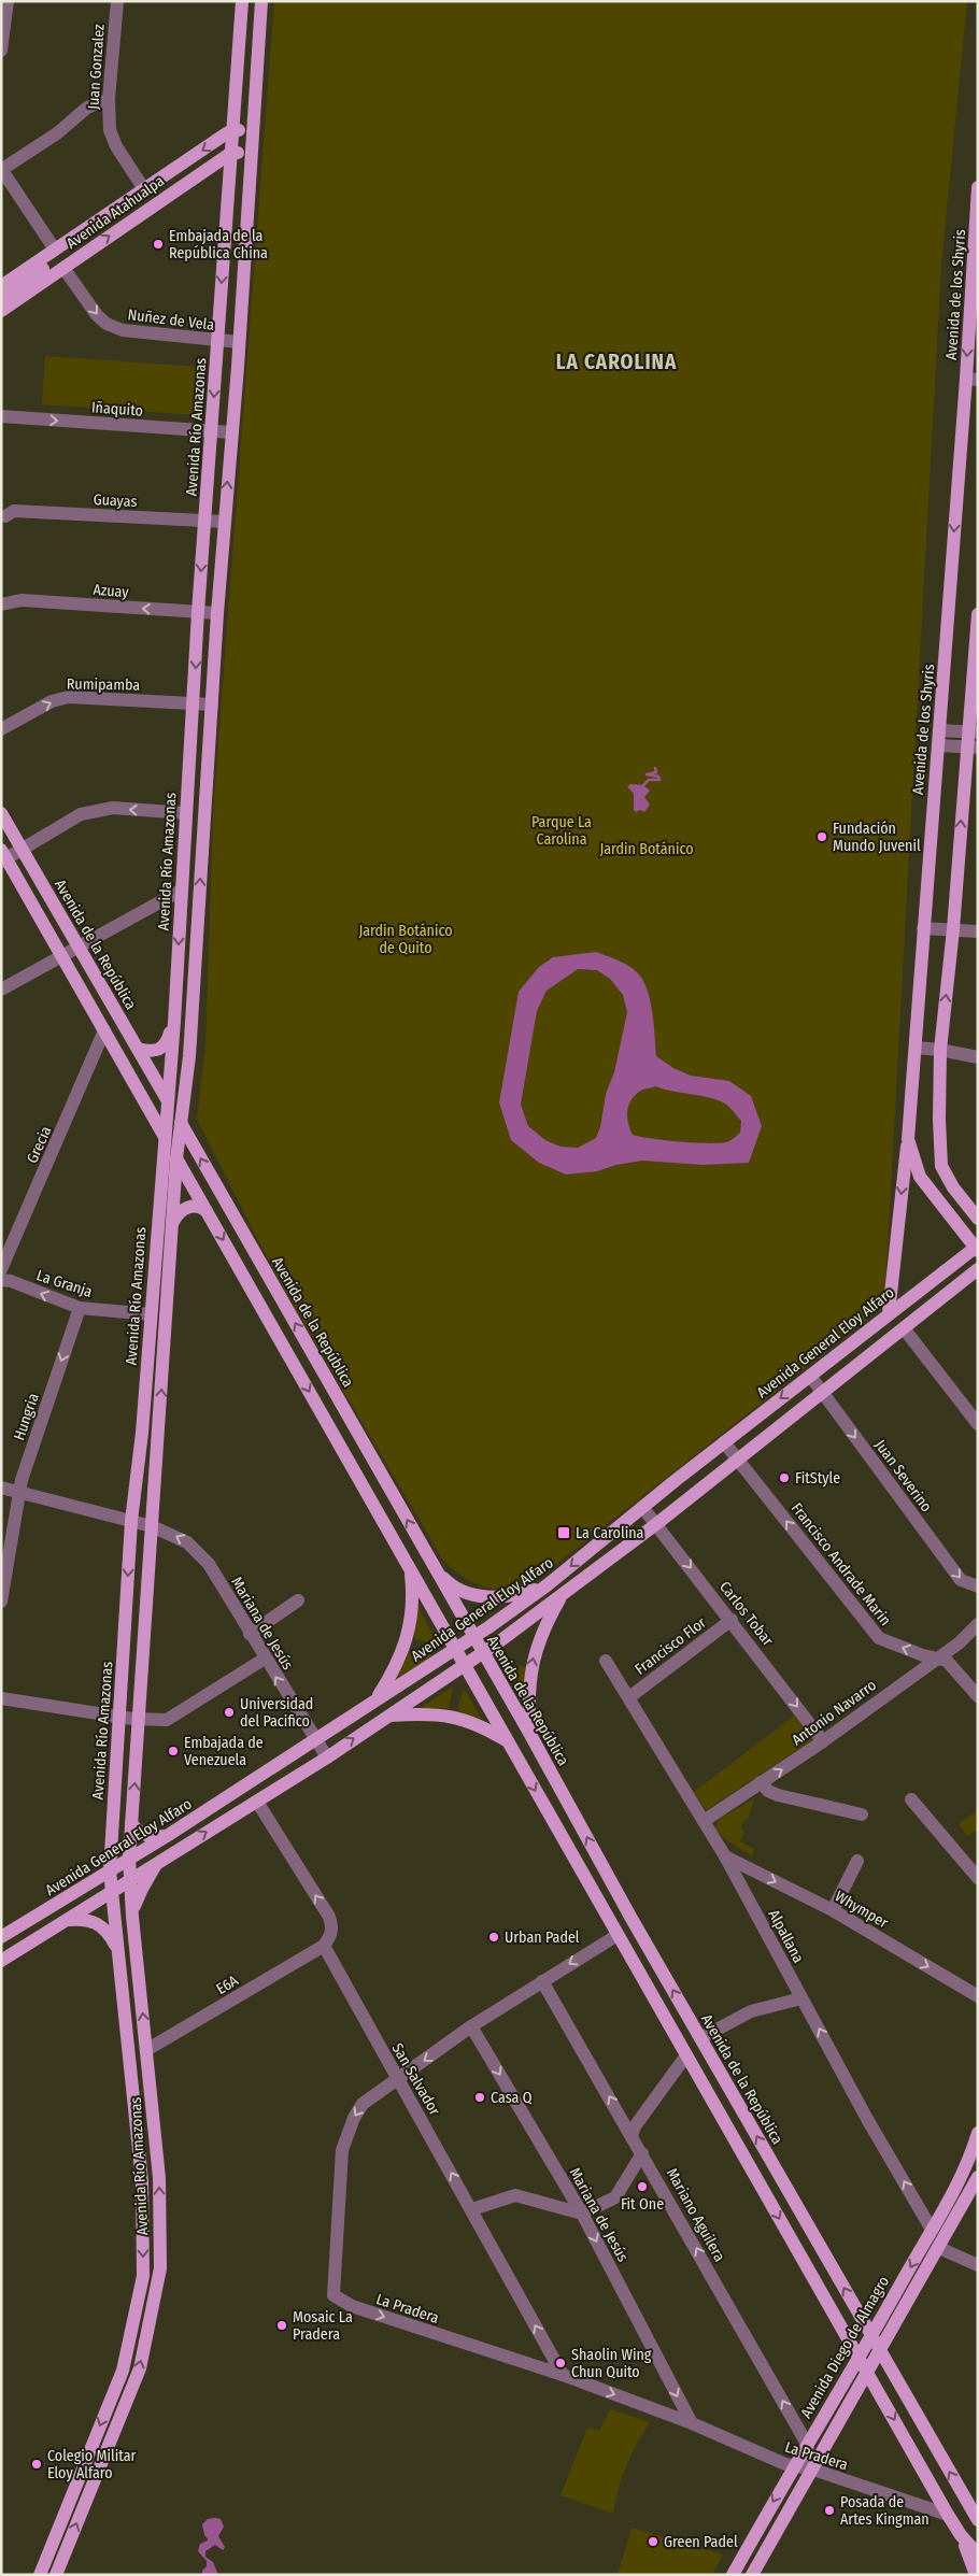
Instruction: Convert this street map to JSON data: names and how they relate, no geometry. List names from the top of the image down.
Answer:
{
  "streets": {
    "main road": [
      "Avenida Atahualpa",
      "Avenida de los Shyris",
      "Avenida Río Amazonas",
      "Avenida de la República",
      "Avenida General Eloy Alfaro",
      "Avenida Diego de Almagro"
    ],
    "street": [
      "Juan Gonzalez",
      "Nuñez de Vela",
      "Iñaquito",
      "Guayas",
      "Azuay",
      "Rumipamba",
      "Grecia",
      "La Granja",
      "Hungria",
      "Juan Severino",
      "Francisco Andrade Marin",
      "Carlos Tobar",
      "Mariana de Jesús",
      "Francisco Flor",
      "Antonio Navarro",
      "Whymper",
      "Alpallana",
      "E6A",
      "San Salvador",
      "Mariano Aguilera",
      "La Pradera"
    ]
  },
  "crossings": [
    ["Juan Gonzalez", "Avenida Atahualpa"],
    ["Avenida Atahualpa", "Nuñez de Vela"],
    ["Avenida Atahualpa", "Avenida Río Amazonas"],
    ["Avenida de los Shyris", "Avenida General Eloy Alfaro"],
    ["Nuñez de Vela", "Avenida Río Amazonas"],
    ["Iñaquito", "Avenida Río Amazonas"],
    ["Avenida Río Amazonas", "Guayas"],
    ["Avenida Río Amazonas", "Azuay"],
    ["Avenida Río Amazonas", "Rumipamba"],
    ["Avenida Río Amazonas", "Avenida de la República"],
    ["Avenida Río Amazonas", "La Granja"],
    ["Avenida Río Amazonas", "Avenida General Eloy Alfaro"],
    ["Avenida Río Amazonas", "Mariana de Jesús"],
    ["Avenida Río Amazonas", "E6A"],
    ["Avenida de la República", "Avenida General Eloy Alfaro"],
    ["Avenida de la República", "Avenida Diego de Almagro"],
    ["La Granja", "Hungria"],
    ["Avenida General Eloy Alfaro", "Juan Severino"],
    ["Avenida General Eloy Alfaro", "Francisco Andrade Marin"],
    ["Avenida General Eloy Alfaro", "Carlos Tobar"],
    ["Avenida General Eloy Alfaro", "Mariana de Jesús"],
    ["Hungria", "Mariana de Jesús"],
    ["Francisco Andrade Marin", "Antonio Navarro"],
    ["Carlos Tobar", "Francisco Flor"],
    ["Carlos Tobar", "Antonio Navarro"],
    ["Mariana de Jesús", "La Pradera"],
    ["Francisco Flor", "Alpallana"],
    ["Antonio Navarro", "Alpallana"],
    ["Whymper", "Alpallana"],
    ["Alpallana", "Avenida Diego de Almagro"],
    ["E6A", "San Salvador"],
    ["San Salvador", "La Pradera"],
    ["Mariano Aguilera", "La Pradera"],
    ["Mariano Aguilera", "Avenida Diego de Almagro"],
    ["La Pradera", "Avenida Diego de Almagro"]
  ],
  "one_way": [
    "Avenida de los Shyris",
    "Nuñez de Vela",
    "Iñaquito",
    "Azuay",
    "La Granja",
    "Hungria",
    "Francisco Andrade Marin",
    "Carlos Tobar",
    "Alpallana",
    "San Salvador",
    "Mariano Aguilera"
  ],
  "districts": ["LA CAROLINA"],
  "parks": ["Parque La Carolina", "Jardin Botánico", "Jardin Botánico de Quito"],
  "places": {
    "other": [
      "Embajada de la República China",
      "Fundación Mundo Juvenil",
      "FitStyle",
      "Universidad del Pacifico",
      "Embajada de Venezuela",
      "Urban Padel",
      "Casa Q",
      "Fit One",
      "Mosaic La Pradera",
      "Shaolin Wing Chun Quito",
      "Colegio Militar Eloy Alfaro",
      "Posada de Artes Kingman",
      "Green Padel"
    ],
    "transit": ["La Carolina"]
  }
}
